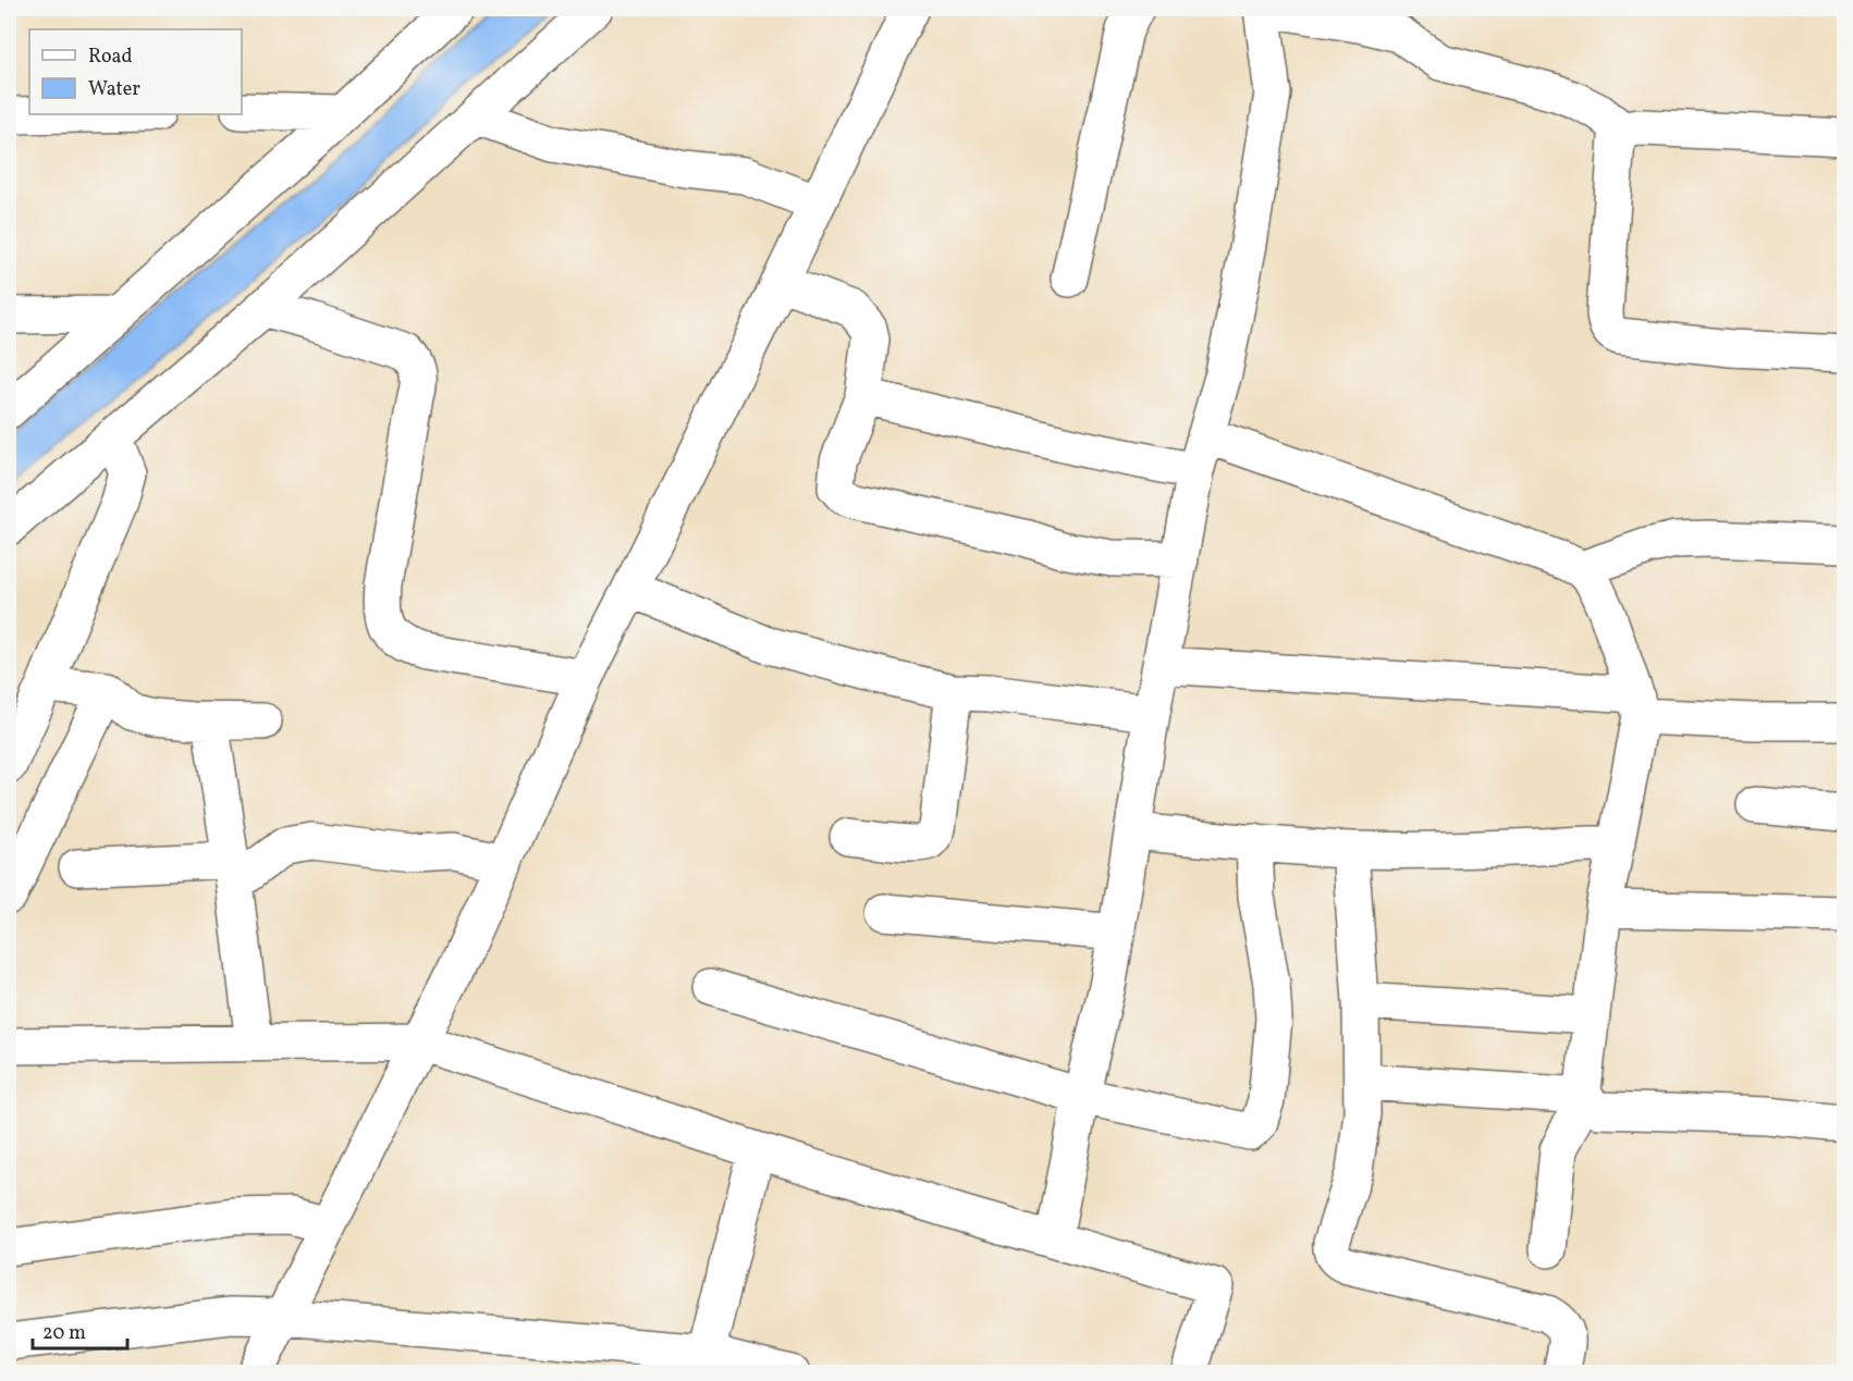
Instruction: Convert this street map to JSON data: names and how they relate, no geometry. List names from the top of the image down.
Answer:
{
  "legend": ["Road", "Water"],
  "scale_bar": "20 m"
}
